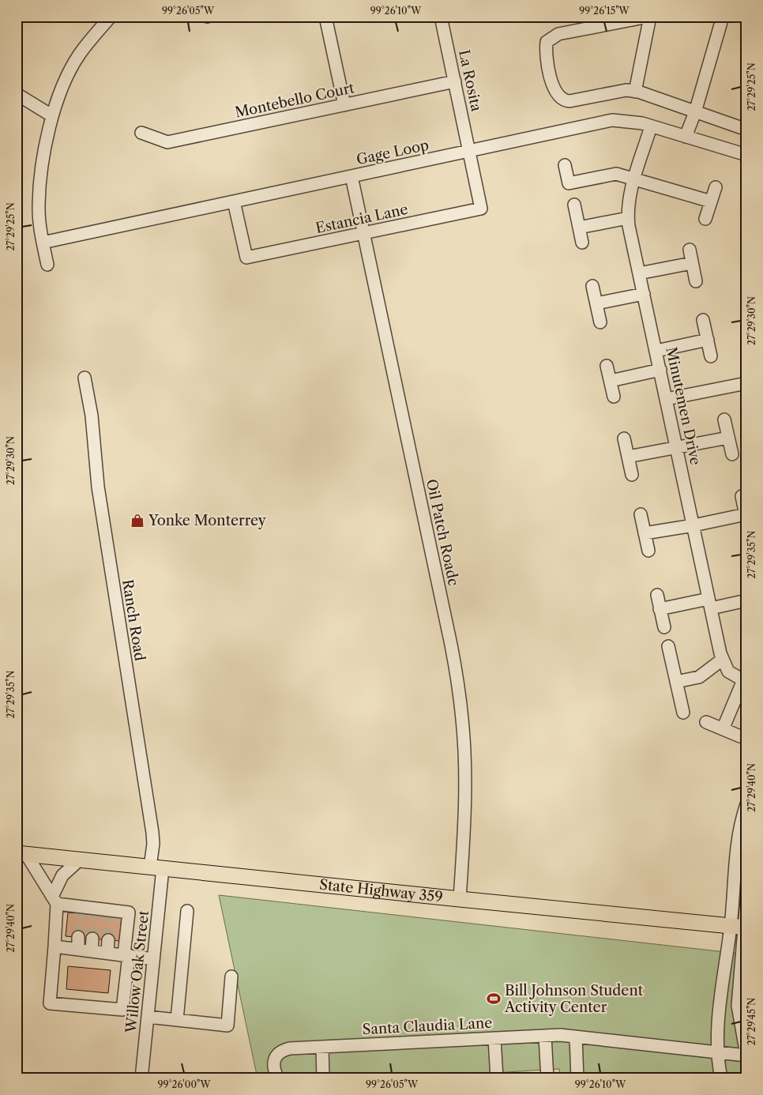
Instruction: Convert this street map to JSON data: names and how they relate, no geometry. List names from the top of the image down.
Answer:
{
  "streets": {
    "main road": ["State Highway 359"],
    "street": [
      "La Rosita",
      "Montebello Court",
      "Gage Loop",
      "Estancia Lane",
      "Minutemen Drive",
      "Oil Patch Roadc",
      "Ranch Road",
      "Willow Oak Street",
      "Santa Claudia Lane"
    ]
  },
  "crossings": [
    ["La Rosita", "Montebello Court"],
    ["La Rosita", "Gage Loop"],
    ["La Rosita", "Estancia Lane"],
    ["Gage Loop", "Estancia Lane"],
    ["Gage Loop", "Minutemen Drive"],
    ["Gage Loop", "Oil Patch Roadc"],
    ["Estancia Lane", "Oil Patch Roadc"],
    ["Oil Patch Roadc", "State Highway 359"],
    ["Ranch Road", "State Highway 359"],
    ["Ranch Road", "Willow Oak Street"],
    ["State Highway 359", "Willow Oak Street"]
  ],
  "places": {
    "shop": ["Yonke Monterrey"],
    "sports": ["Bill Johnson Student Activity Center"]
  },
  "coordinates": [
    "99°26'05\"W",
    "99°26'10\"W",
    "99°26'15\"W",
    "27°29'25\"N",
    "27°29'30\"N",
    "27°29'35\"N",
    "27°29'40\"N",
    "27°29'45\"N",
    "99°26'00\"W"
  ]
}
